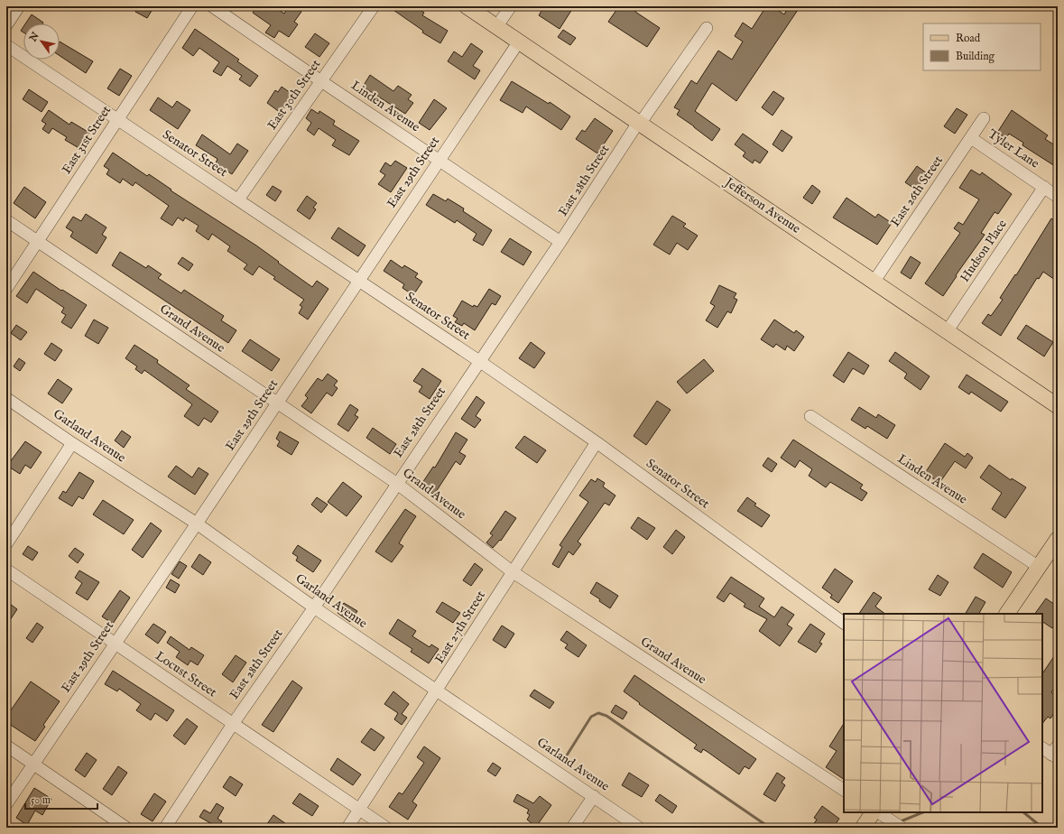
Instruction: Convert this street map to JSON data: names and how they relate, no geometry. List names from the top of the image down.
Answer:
{
  "streets": {
    "main road": ["Jefferson Avenue"],
    "street": [
      "East 30th Street",
      "Linden Avenue",
      "East 31st Street",
      "Tyler Lane",
      "Senator Street",
      "East 29th Street",
      "East 28th Street",
      "East 26th Street",
      "Hudson Place",
      "Grand Avenue",
      "Garland Avenue",
      "East 27th Street",
      "Locust Street"
    ]
  },
  "crossings": [
    ["East 30th Street", "Linden Avenue"],
    ["East 30th Street", "Senator Street"],
    ["Linden Avenue", "East 29th Street"],
    ["Linden Avenue", "East 28th Street"],
    ["East 31st Street", "Senator Street"],
    ["East 31st Street", "Grand Avenue"],
    ["Tyler Lane", "East 26th Street"],
    ["Tyler Lane", "Hudson Place"],
    ["Senator Street", "East 29th Street"],
    ["Senator Street", "East 28th Street"],
    ["Senator Street", "East 27th Street"],
    ["East 29th Street", "Jefferson Avenue"],
    ["East 29th Street", "Grand Avenue"],
    ["East 29th Street", "Garland Avenue"],
    ["East 29th Street", "Locust Street"],
    ["East 28th Street", "Jefferson Avenue"],
    ["East 28th Street", "Grand Avenue"],
    ["East 28th Street", "Garland Avenue"],
    ["East 28th Street", "Locust Street"],
    ["East 26th Street", "Jefferson Avenue"],
    ["Jefferson Avenue", "Hudson Place"],
    ["Grand Avenue", "East 27th Street"],
    ["Garland Avenue", "East 27th Street"],
    ["East 27th Street", "Locust Street"]
  ],
  "legend": ["Road", "Building"],
  "scale_bar": "50 m",
  "north": "top left"
}
